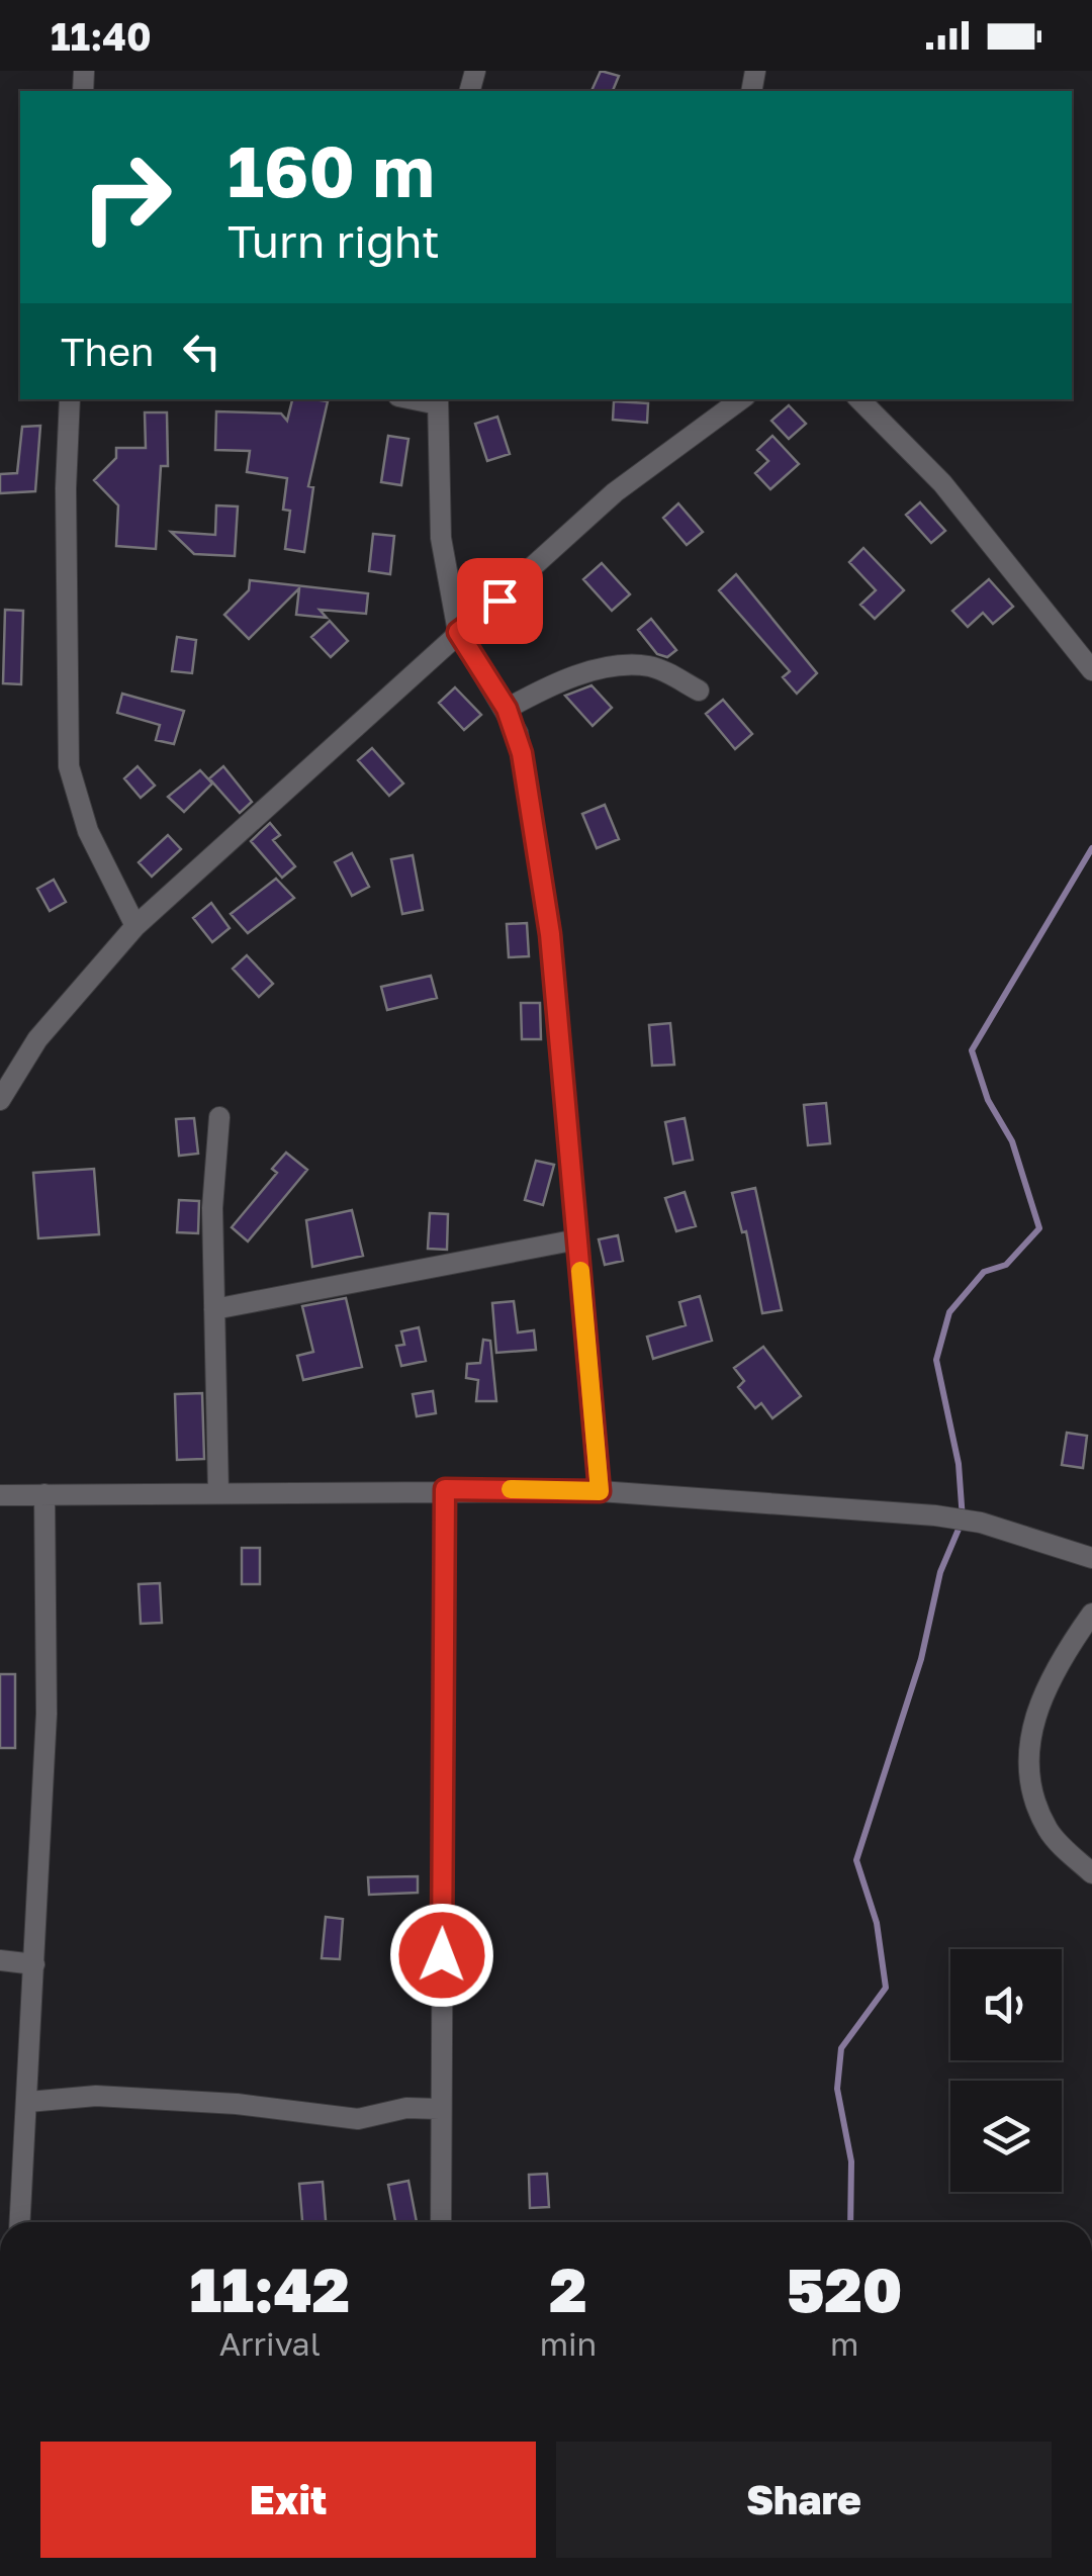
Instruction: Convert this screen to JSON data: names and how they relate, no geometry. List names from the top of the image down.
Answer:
{
  "page": {
    "status": "11:40",
    "turn": ["160 m", "Turn right"],
    "then": "Then",
    "eta": [
      "11:42",
      "Arrival",
      "2",
      "min",
      "520",
      "m"
    ],
    "buttons": ["Exit", "Share"]
  }
}
